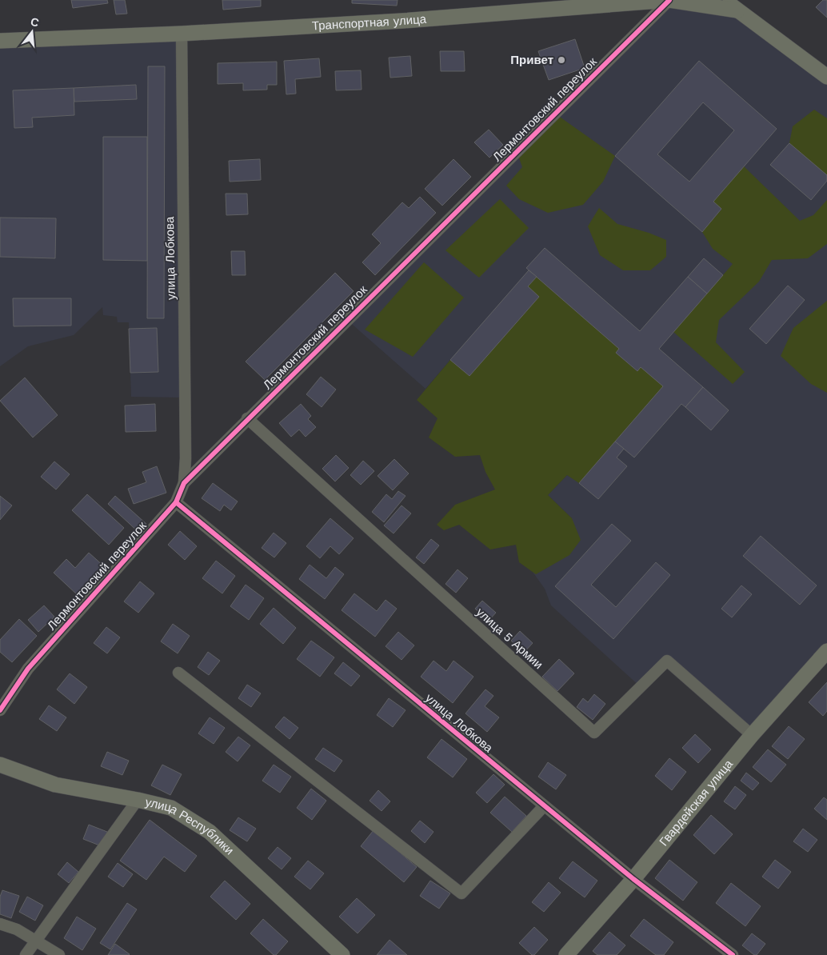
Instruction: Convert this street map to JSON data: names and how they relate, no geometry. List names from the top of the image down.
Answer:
{
  "streets": {
    "main road": ["Транспортная улица", "Гвардейская улица", "улица Республики"],
    "street": ["Лермонтовский переулок", "улица Лобкова", "улица 5 Армии"]
  },
  "crossings": [
    ["Транспортная улица", "Лермонтовский переулок"],
    ["Транспортная улица", "улица Лобкова"],
    ["Лермонтовский переулок", "улица Лобкова"],
    ["Лермонтовский переулок", "улица 5 Армии"],
    ["улица Лобкова", "Гвардейская улица"],
    ["улица 5 Армии", "Гвардейская улица"]
  ],
  "places": ["Привет"],
  "north": "top"
}
